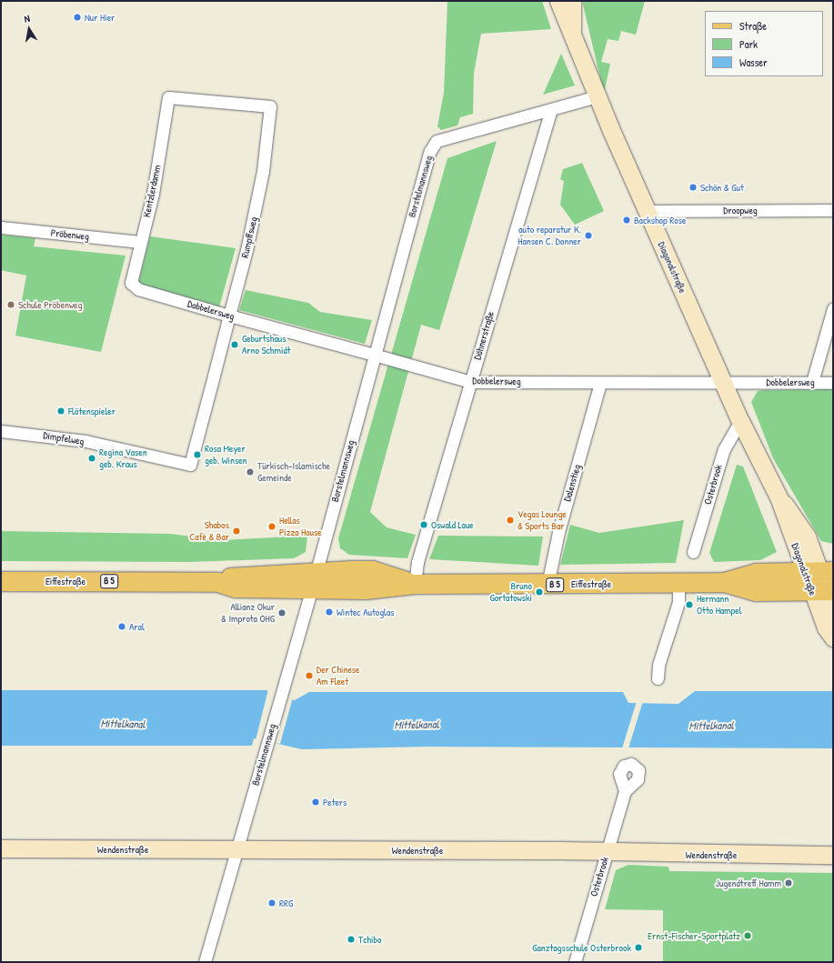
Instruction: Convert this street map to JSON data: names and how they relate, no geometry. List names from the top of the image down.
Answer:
{
  "streets": {
    "main road": ["Eiffestraße", "B 5"],
    "street": [
      "Borstelmannsweg",
      "Kentzlerdamm",
      "Droopweg",
      "Pröbenweg",
      "Rumpffsweg",
      "Diagonalstraße",
      "Dobbelersweg",
      "Döhnerstraße",
      "Dimpfelweg",
      "Dalenstieg",
      "Osterbrook",
      "Wendenstraße"
    ]
  },
  "crossings": [
    ["Borstelmannsweg", "Diagonalstraße"],
    ["Borstelmannsweg", "Dobbelersweg"],
    ["Borstelmannsweg", "Döhnerstraße"],
    ["Borstelmannsweg", "Eiffestraße"],
    ["Borstelmannsweg", "Wendenstraße"],
    ["Kentzlerdamm", "Pröbenweg"],
    ["Kentzlerdamm", "Rumpffsweg"],
    ["Kentzlerdamm", "Dobbelersweg"],
    ["Droopweg", "Diagonalstraße"],
    ["Rumpffsweg", "Dobbelersweg"],
    ["Rumpffsweg", "Dimpfelweg"],
    ["Diagonalstraße", "Dobbelersweg"],
    ["Diagonalstraße", "Osterbrook"],
    ["Diagonalstraße", "Eiffestraße"],
    ["Dobbelersweg", "Döhnerstraße"],
    ["Dobbelersweg", "Dalenstieg"],
    ["Döhnerstraße", "Eiffestraße"],
    ["Dalenstieg", "Eiffestraße"],
    ["Osterbrook", "Wendenstraße"]
  ],
  "water": ["Mittelkanal"],
  "places": [
    "Nur Hier",
    "Schön & Gut",
    "Backshop Rose",
    "auto reparatur K. Hansen C. Donner",
    "Schule Pröbenweg",
    "Geburtshaus Arno Schmidt",
    "Flötenspieler",
    "Rosa Meyer geb. Winsen",
    "Regina Vasen geb. Kraus",
    "Türkisch-Islamische Gemeinde",
    "Vegas Lounge & Sports Bar",
    "Oswald Laue",
    "Hellas Pizza House",
    "Shabos Café & Bar",
    "Bruno Gortatowski",
    "Hermann Otto Hampel",
    "Wintec Autoglas",
    "Allianz Okur & Improta OHG",
    "Aral",
    "Der Chinese Am Fleet",
    "Peters",
    "Jugendtreff Hamm",
    "RRG",
    "Ernst-Fischer-Sportplatz",
    "Tchibo",
    "Ganztagsschule Osterbrook"
  ],
  "legend": ["Straße", "Park", "Wasser"],
  "north": "top"
}
